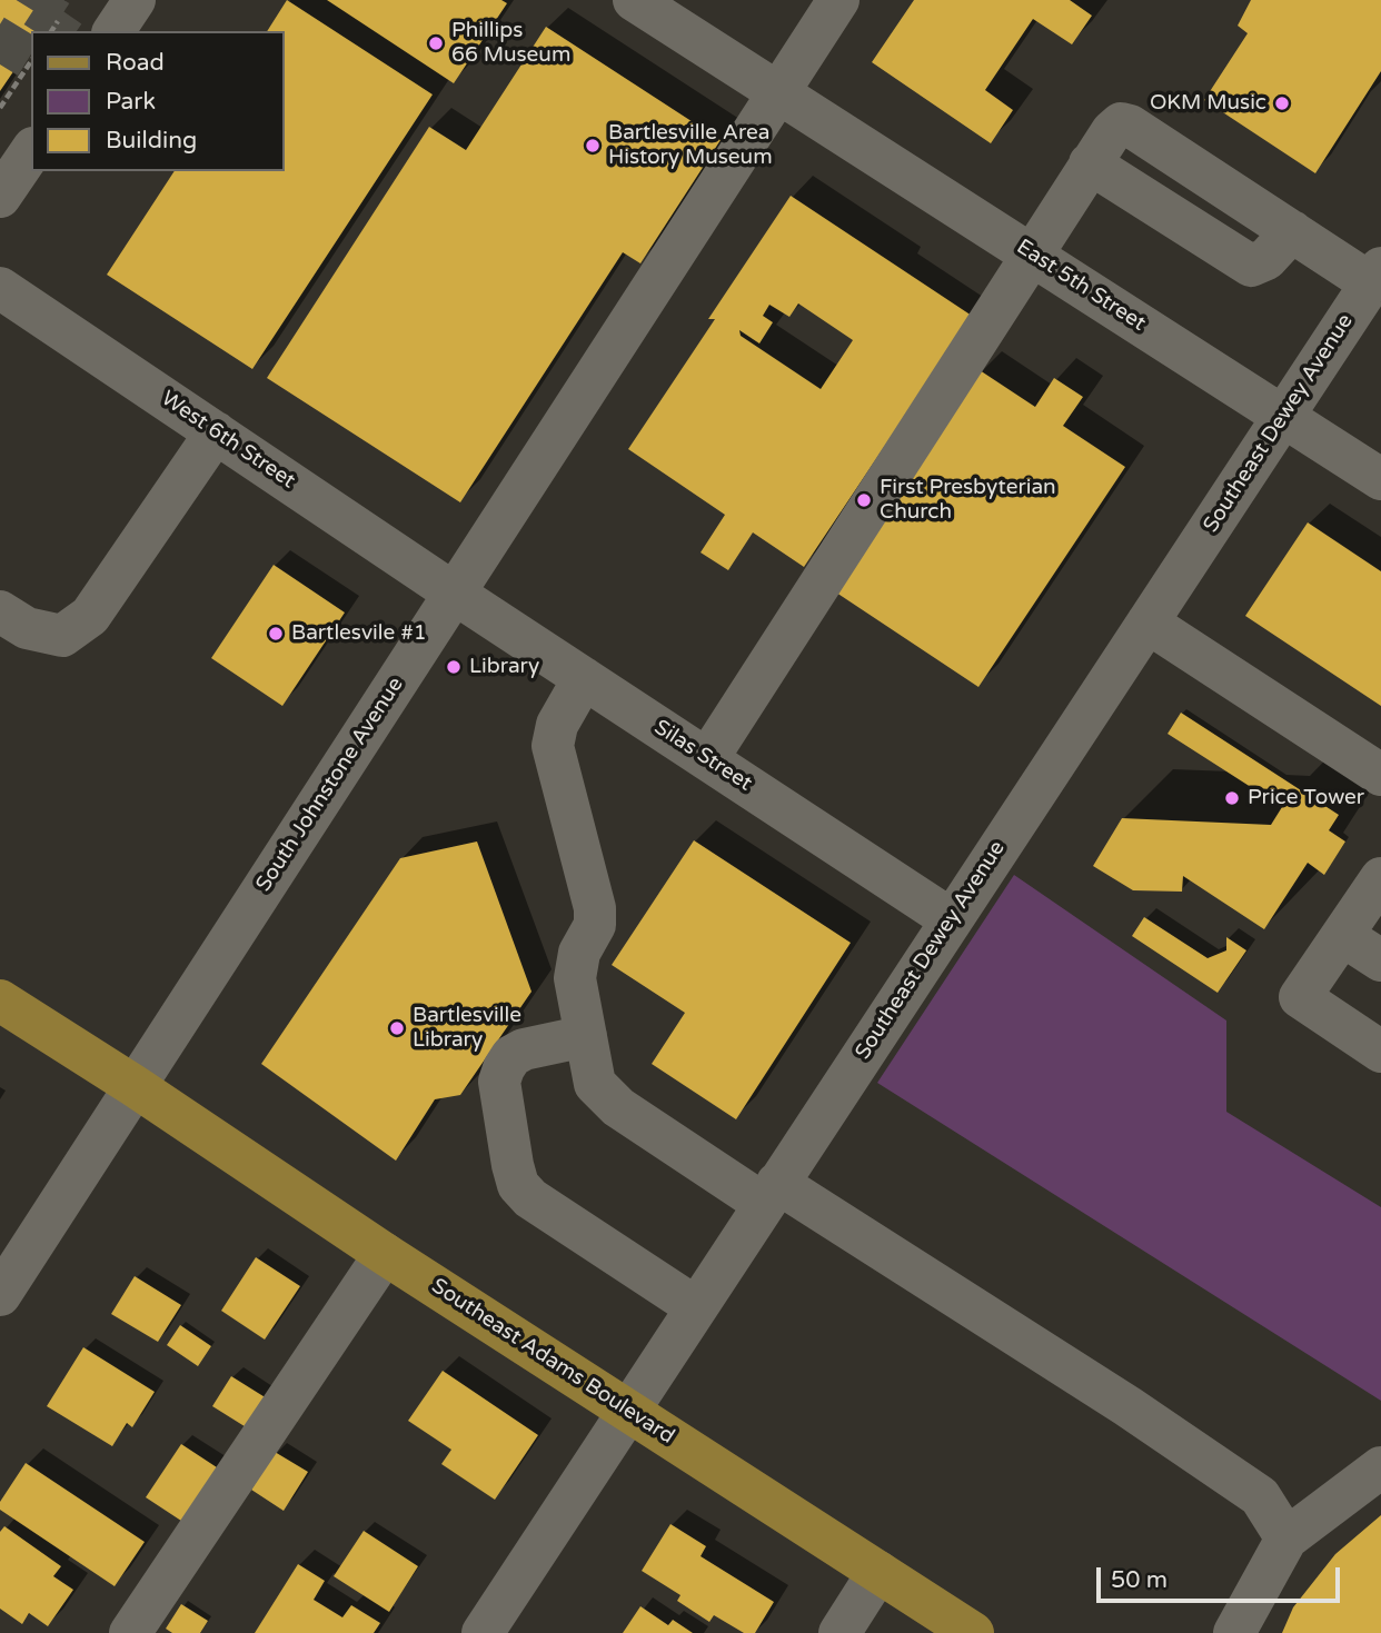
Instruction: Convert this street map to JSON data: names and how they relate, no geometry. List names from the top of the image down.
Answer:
{
  "streets": {
    "main road": ["Southeast Adams Boulevard"],
    "street": [
      "East 5th Street",
      "Southeast Dewey Avenue",
      "West 6th Street",
      "Silas Street",
      "South Johnstone Avenue"
    ]
  },
  "crossings": [
    ["East 5th Street", "Southeast Dewey Avenue"],
    ["East 5th Street", "South Johnstone Avenue"],
    ["Southeast Dewey Avenue", "Silas Street"],
    ["Southeast Dewey Avenue", "Southeast Adams Boulevard"],
    ["West 6th Street", "Silas Street"],
    ["West 6th Street", "South Johnstone Avenue"],
    ["Silas Street", "South Johnstone Avenue"],
    ["South Johnstone Avenue", "Southeast Adams Boulevard"]
  ],
  "places": [
    "Phillips 66 Museum",
    "OKM Music",
    "Bartlesville Area History Museum",
    "First Presbyterian Church",
    "Bartlesvile #1",
    "Library",
    "Price Tower",
    "Bartlesville Library"
  ],
  "legend": ["Road", "Park", "Building"],
  "scale_bar": "50 m"
}
